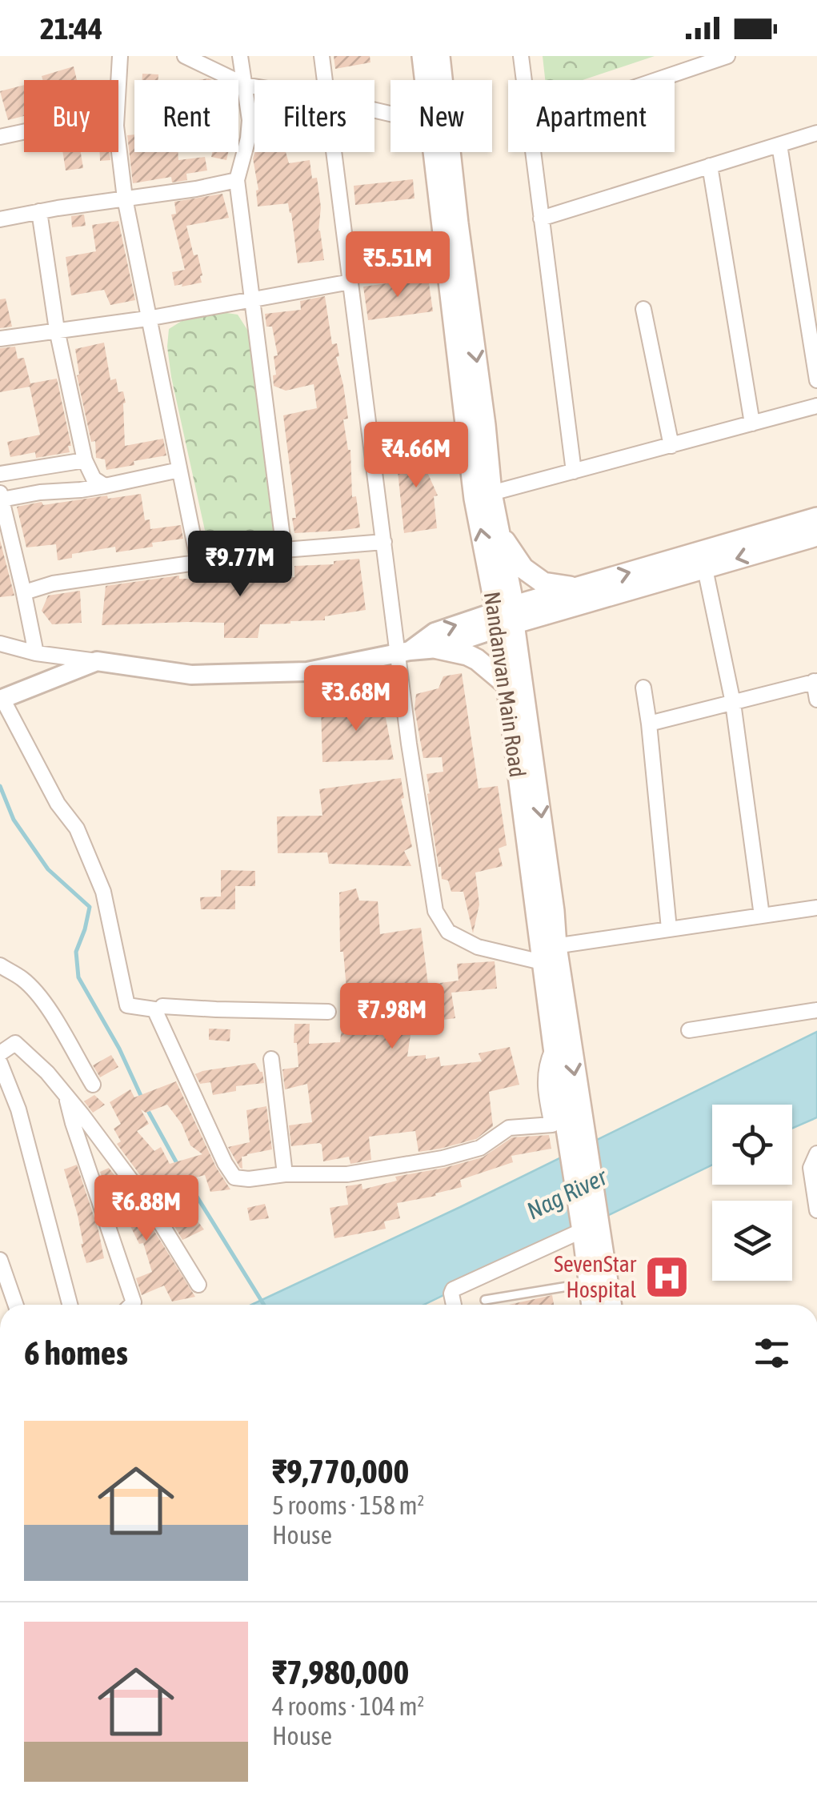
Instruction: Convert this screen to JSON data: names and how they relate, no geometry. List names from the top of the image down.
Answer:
{
  "streets": {
    "main road": ["Nandanvan Main Road"]
  },
  "water": ["Nag River"],
  "places": {
    "hospital": ["SevenStar Hospital"]
  },
  "page": {
    "status": "21:44",
    "chip": [
      "Buy",
      "Rent",
      "Filters",
      "New",
      "Apartment"
    ],
    "price": [
      "₹5.51M",
      "₹4.66M",
      "₹9.77M",
      "₹3.68M",
      "₹7.98M",
      "₹6.88M"
    ],
    "heading": "6 homes",
    "list": [
      {
        "name": "₹9,770,000",
        "note": "5 rooms · 158 m² · House"
      },
      {
        "name": "₹7,980,000",
        "note": "4 rooms · 104 m² · House"
      }
    ]
  }
}
